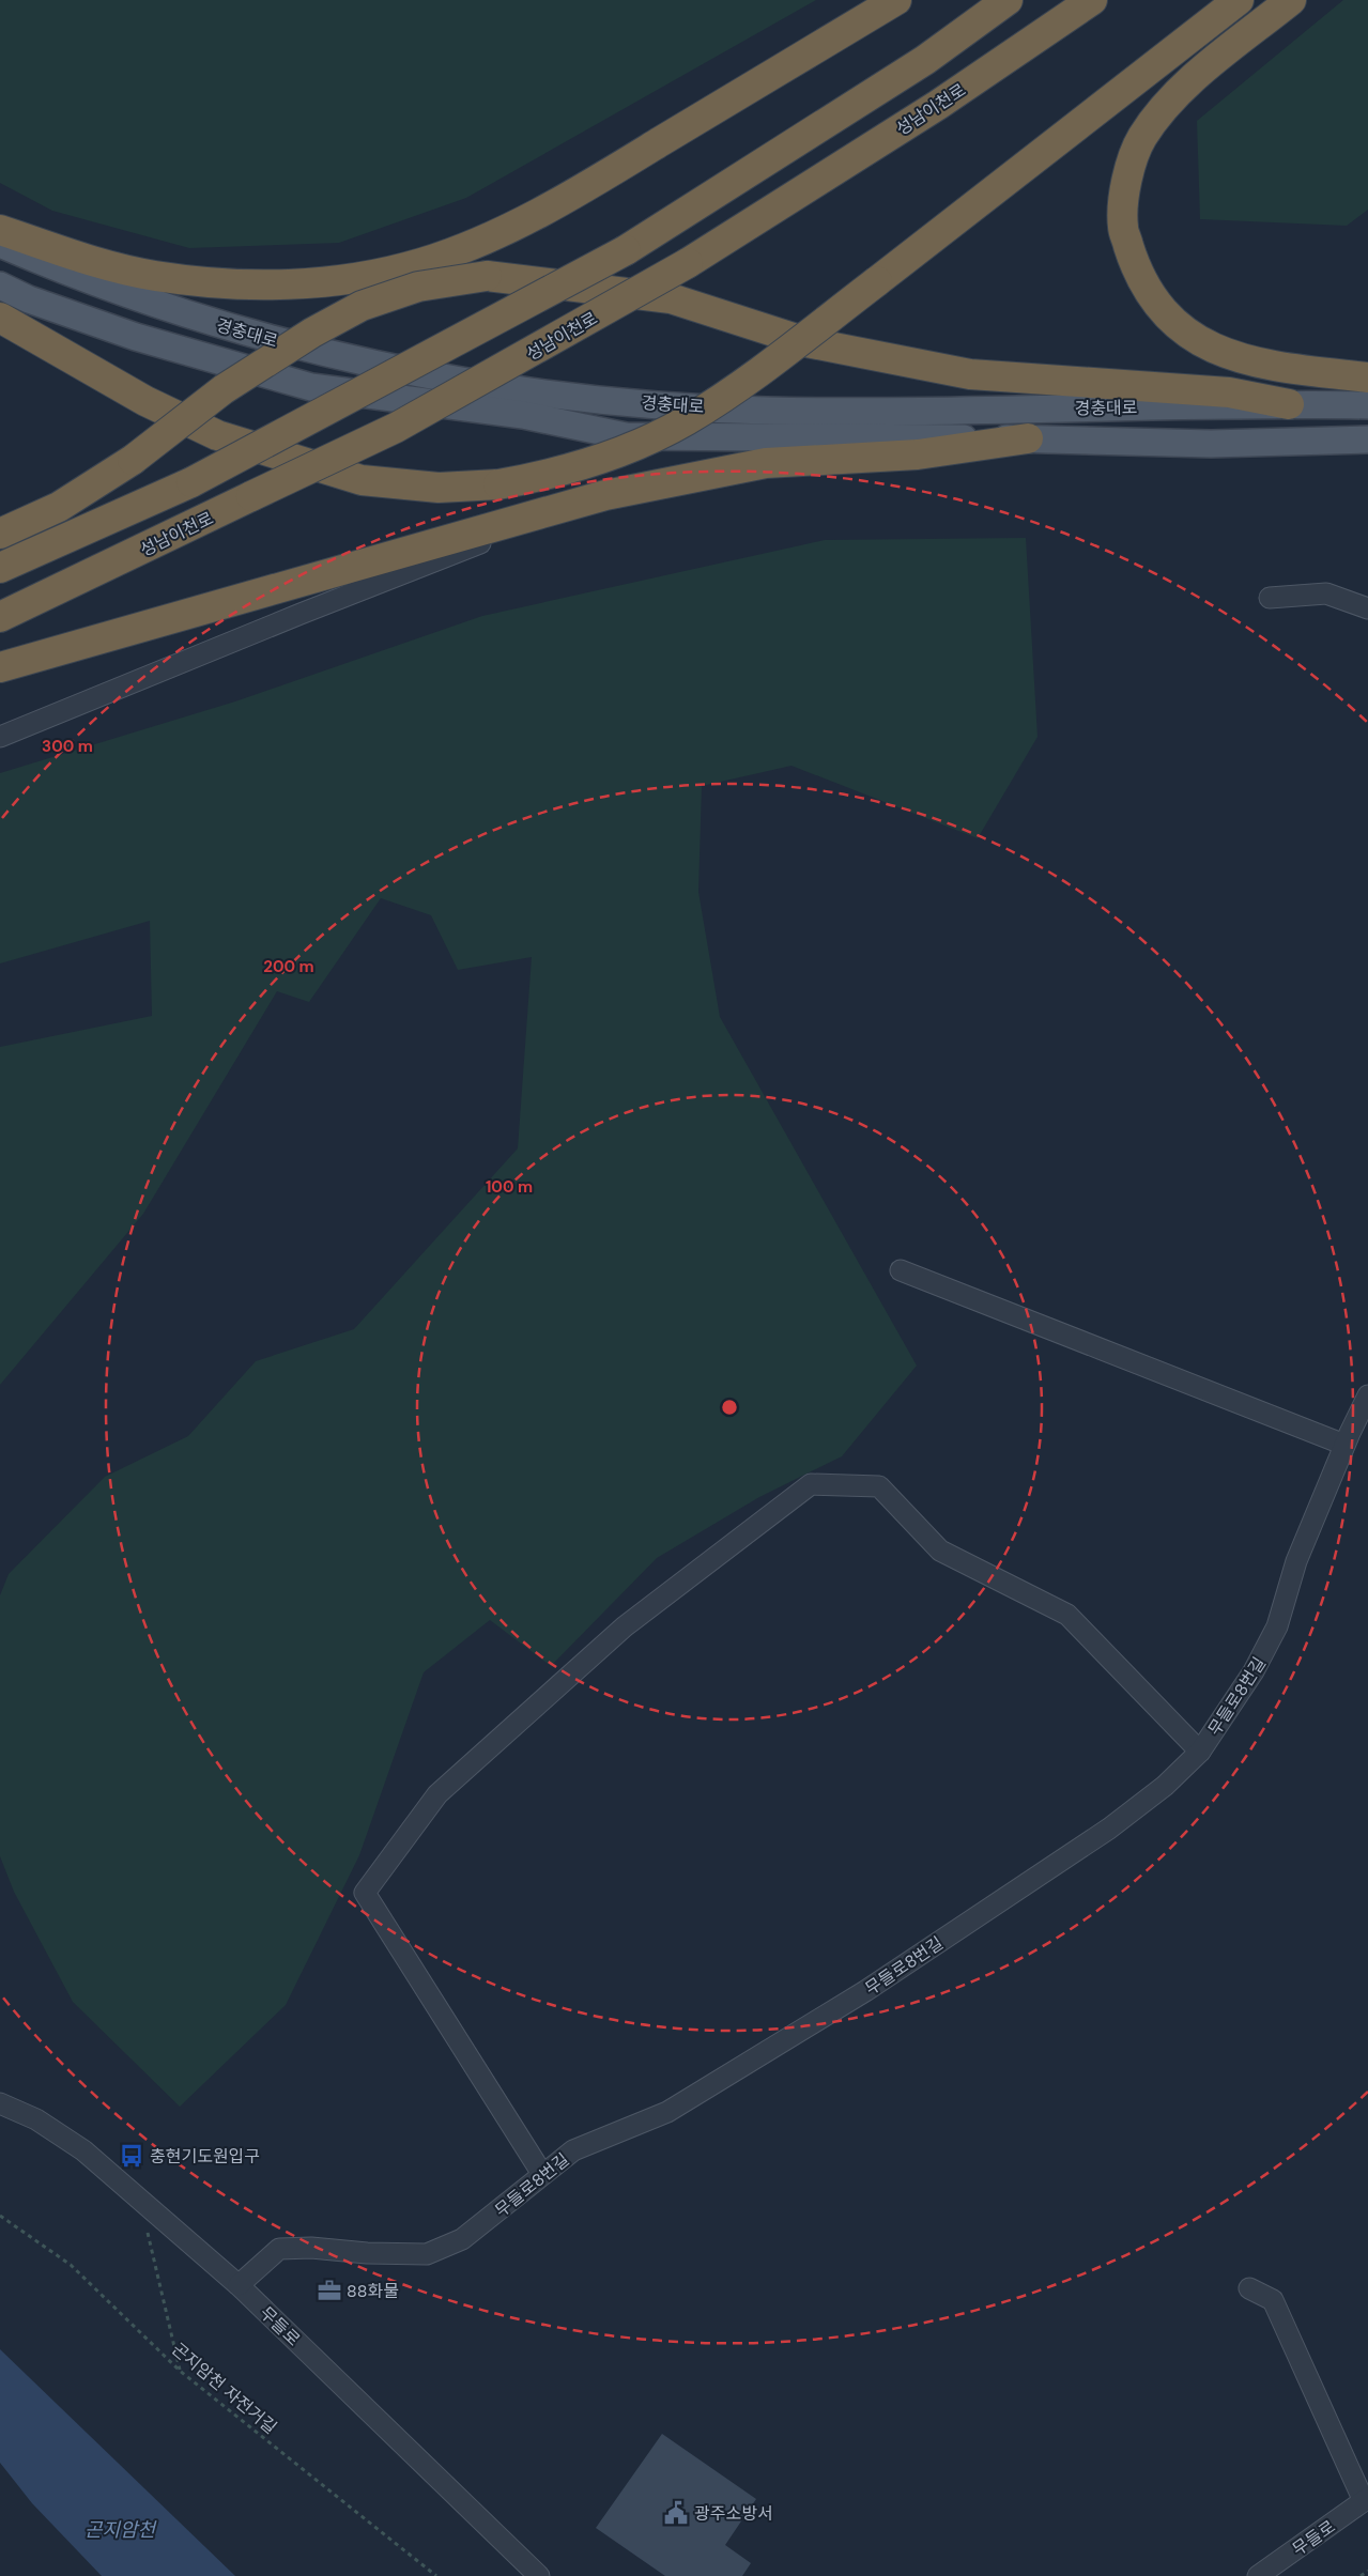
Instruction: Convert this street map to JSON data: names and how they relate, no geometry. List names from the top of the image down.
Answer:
{
  "streets": {
    "highway": ["성남이천로"],
    "main road": ["경충대로"],
    "street": ["무들로8번길", "무들로"],
    "path": ["곤지암천 자전거길"]
  },
  "crossings": [
    ["무들로8번길", "무들로"]
  ],
  "water": ["곤지암천"],
  "places": {
    "bus stop": ["충현기도원입구"],
    "office": ["88화물"],
    "public building": ["광주소방서"]
  },
  "rings": ["300 m", "200 m", "100 m"]
}
